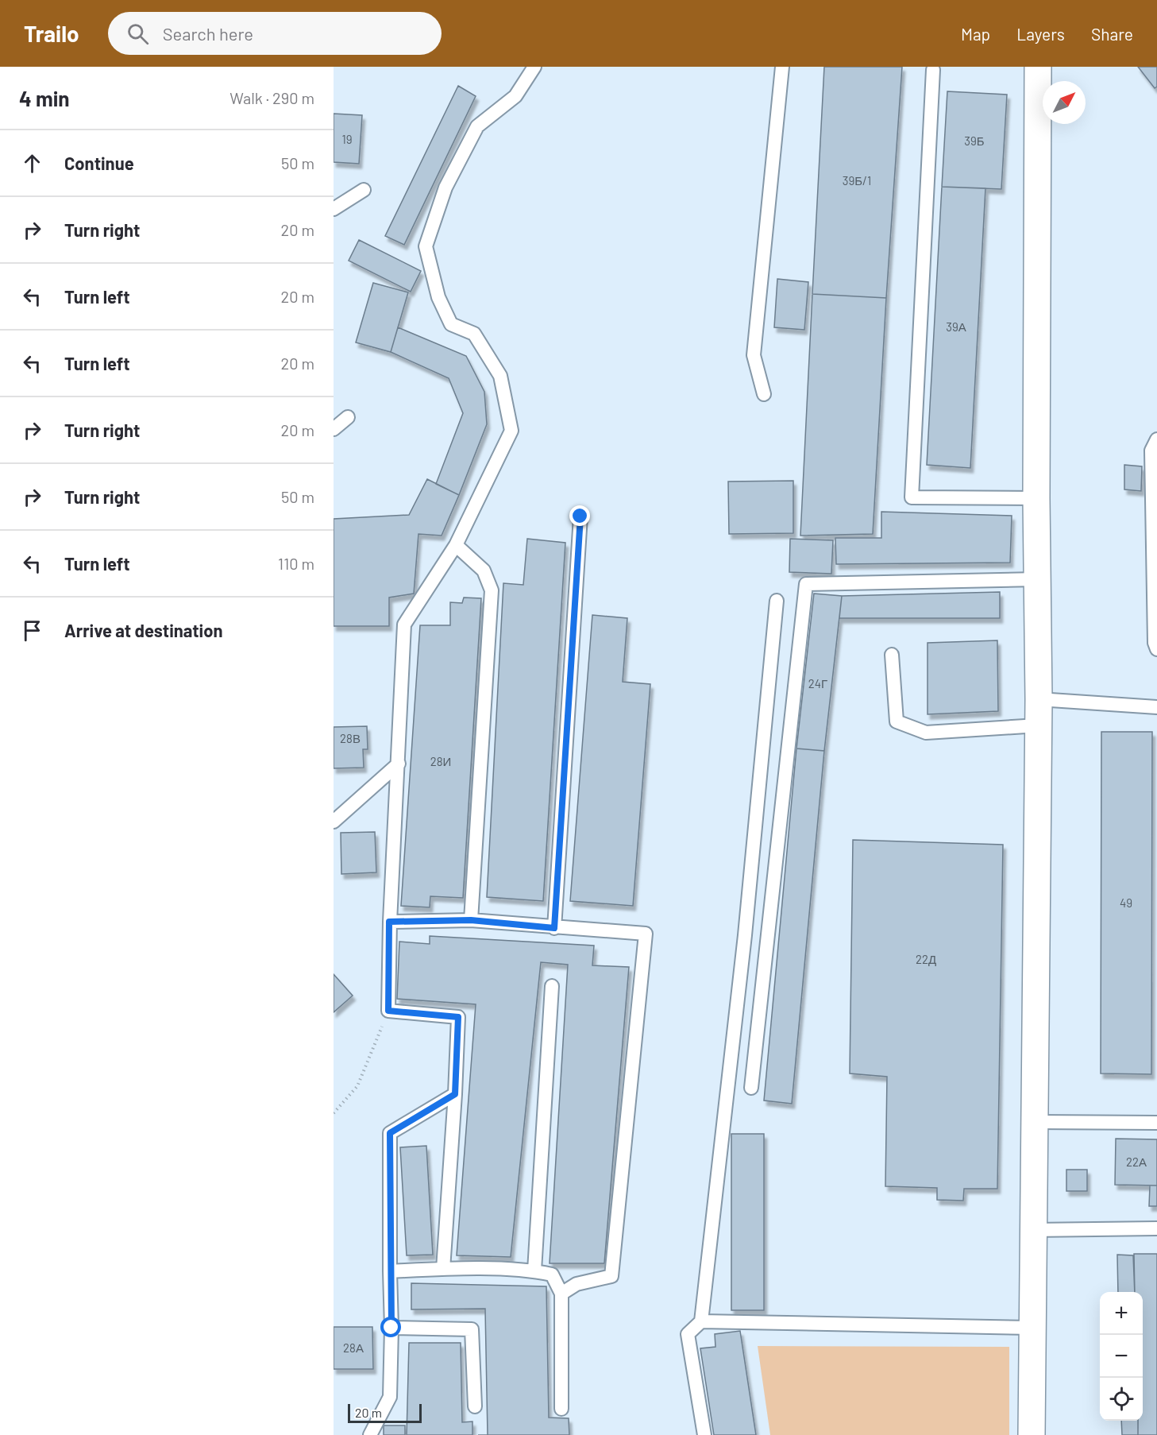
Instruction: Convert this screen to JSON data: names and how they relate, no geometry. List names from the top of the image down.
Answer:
{
  "house_numbers": [
    "19",
    "39Б",
    "39Б/1",
    "39А",
    "24Г",
    "28В",
    "28И",
    "49",
    "22Д",
    "22А",
    "28А"
  ],
  "scale_bar": "20 m",
  "north": "top right",
  "page": {
    "header": "Trailo",
    "search": "Search here",
    "nav": ["Map", "Layers", "Share"],
    "heading": ["4 min", "Walk · 290 m"],
    "list": [
      ["Continue", "50 m"],
      ["Turn right", "20 m"],
      ["Turn left", "20 m"],
      ["Turn left", "20 m"],
      ["Turn right", "20 m"],
      ["Turn right", "50 m"],
      ["Turn left", "110 m"],
      "Arrive at destination"
    ],
    "map_buttons": ["+", "−"],
    "scale": "20 m"
  }
}
